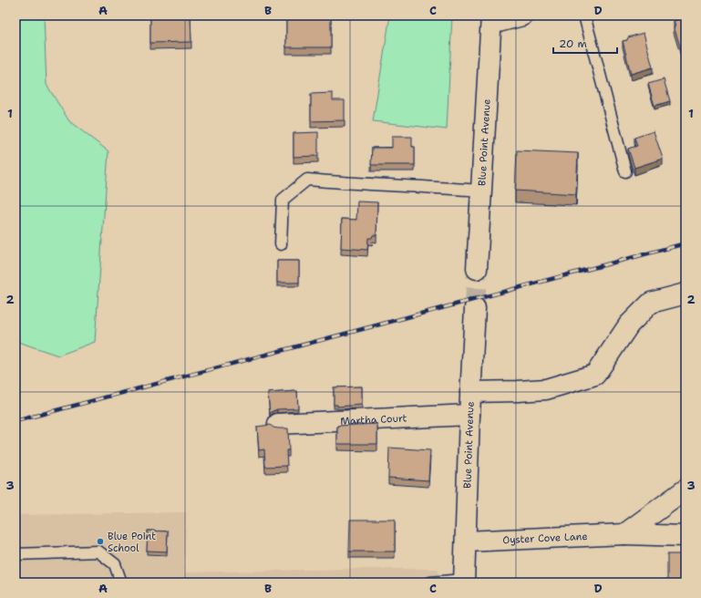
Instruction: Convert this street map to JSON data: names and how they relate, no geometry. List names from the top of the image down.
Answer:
{
  "streets": {
    "street": ["Blue Point Avenue", "Martha Court", "Oyster Cove Lane"]
  },
  "crossings": [
    ["Blue Point Avenue", "Martha Court"],
    ["Blue Point Avenue", "Oyster Cove Lane"]
  ],
  "places": ["Blue Point School"],
  "scale_bar": "20 m",
  "grid": {
    "columns": [
      "A",
      "B",
      "C",
      "D"
    ],
    "rows": ["1", "2", "3"]
  }
}
